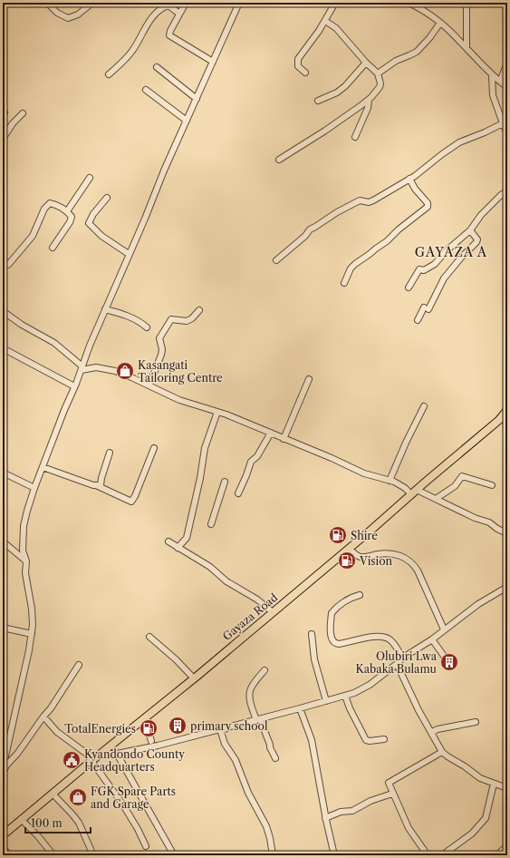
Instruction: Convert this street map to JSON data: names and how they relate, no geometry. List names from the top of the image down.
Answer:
{
  "streets": {
    "main road": ["Gayaza Road"]
  },
  "districts": ["GAYAZA A"],
  "places": {
    "shop": ["Kasangati Tailoring Centre", "FGK Spare Parts and Garage"],
    "fuel station": ["Shire", "Vision", "TotalEnergies"],
    "building": ["Olubiri Lwa Kabaka Bulamu", "primary school"],
    "public building": ["Kyandondo County Headquarters"]
  },
  "scale_bar": "100 m"
}
